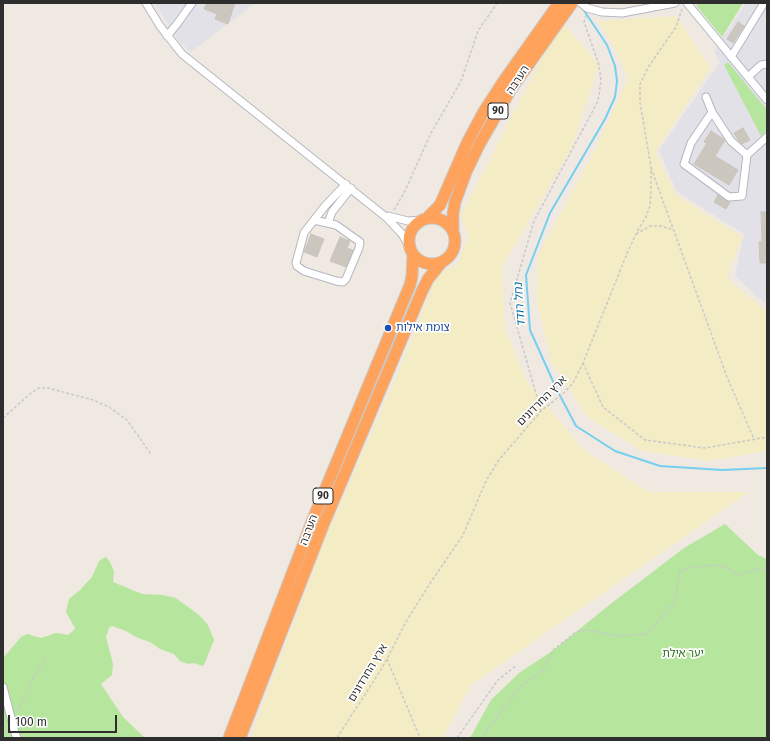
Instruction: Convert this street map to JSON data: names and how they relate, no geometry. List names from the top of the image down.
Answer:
{
  "streets": {
    "highway": ["הערבה", "90"],
    "path": ["ארץ החרדונים"]
  },
  "water": ["נחל רודד"],
  "parks": ["יער אילת"],
  "places": ["צומת אילות"],
  "scale_bar": "100 m"
}
